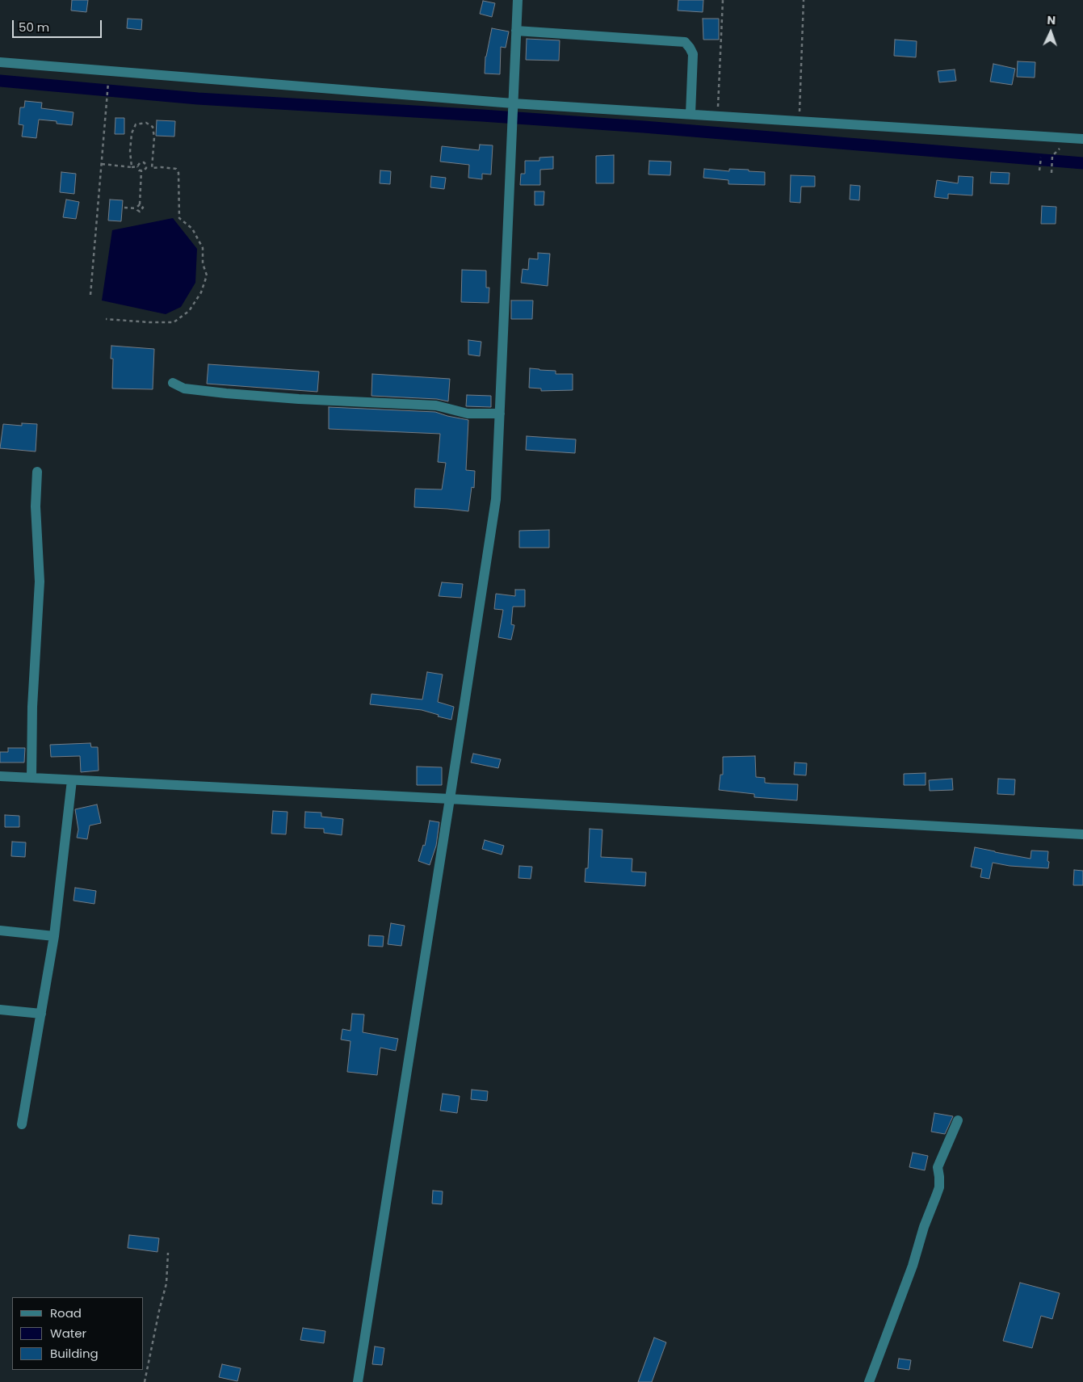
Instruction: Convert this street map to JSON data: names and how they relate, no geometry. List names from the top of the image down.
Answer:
{
  "legend": ["Road", "Water", "Building"],
  "scale_bar": "50 m",
  "north": "top"
}
